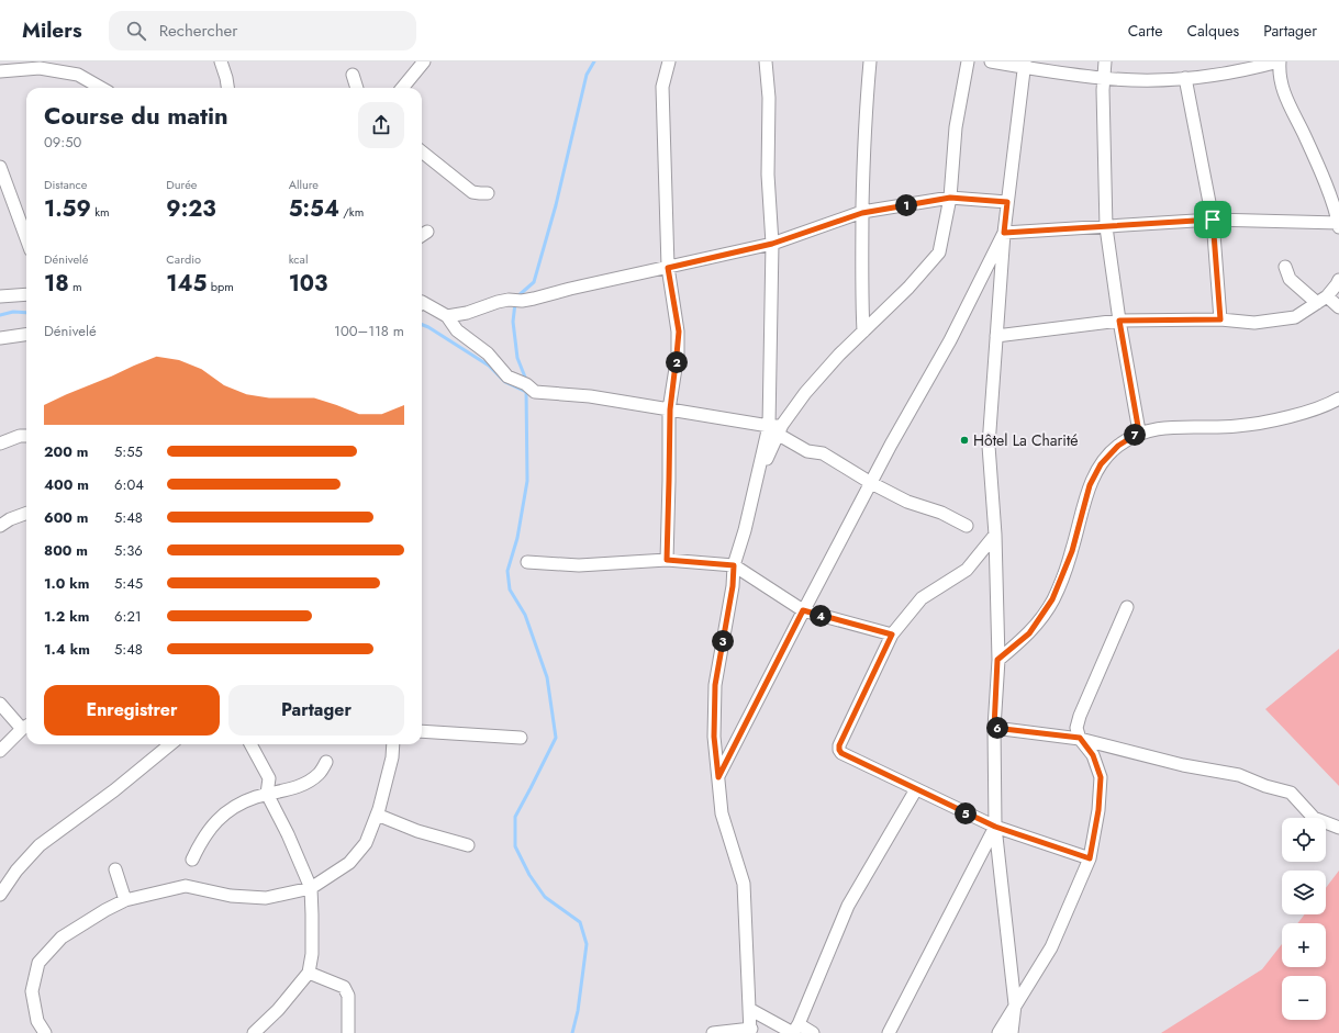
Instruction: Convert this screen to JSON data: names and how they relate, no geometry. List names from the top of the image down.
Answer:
{
  "places": ["Hôtel La Charité"],
  "page": {
    "header": "Milers",
    "search": "Rechercher",
    "nav": ["Carte", "Calques", "Partager"],
    "heading": ["Course du matin", "09:50"],
    "stats": [
      ["Distance", "1.59 km"],
      ["Durée", "9:23"],
      ["Allure", "5:54 /km"],
      ["Dénivelé", "18 m"],
      ["Cardio", "145 bpm"],
      ["kcal", "103"]
    ],
    "pins": [
      "1",
      "2",
      "7",
      "4",
      "3",
      "6",
      "5"
    ],
    "chart": ["Dénivelé", "100–118 m"],
    "list": [
      {
        "name": "200 m",
        "note": "5:55"
      },
      {
        "name": "400 m",
        "note": "6:04"
      },
      {
        "name": "600 m",
        "note": "5:48"
      },
      {
        "name": "800 m",
        "note": "5:36"
      },
      {
        "name": "1.0 km",
        "note": "5:45"
      },
      {
        "name": "1.2 km",
        "note": "6:21"
      },
      {
        "name": "1.4 km",
        "note": "5:48"
      }
    ],
    "buttons": ["Enregistrer", "Partager"],
    "map_buttons": ["+", "−"]
  }
}
